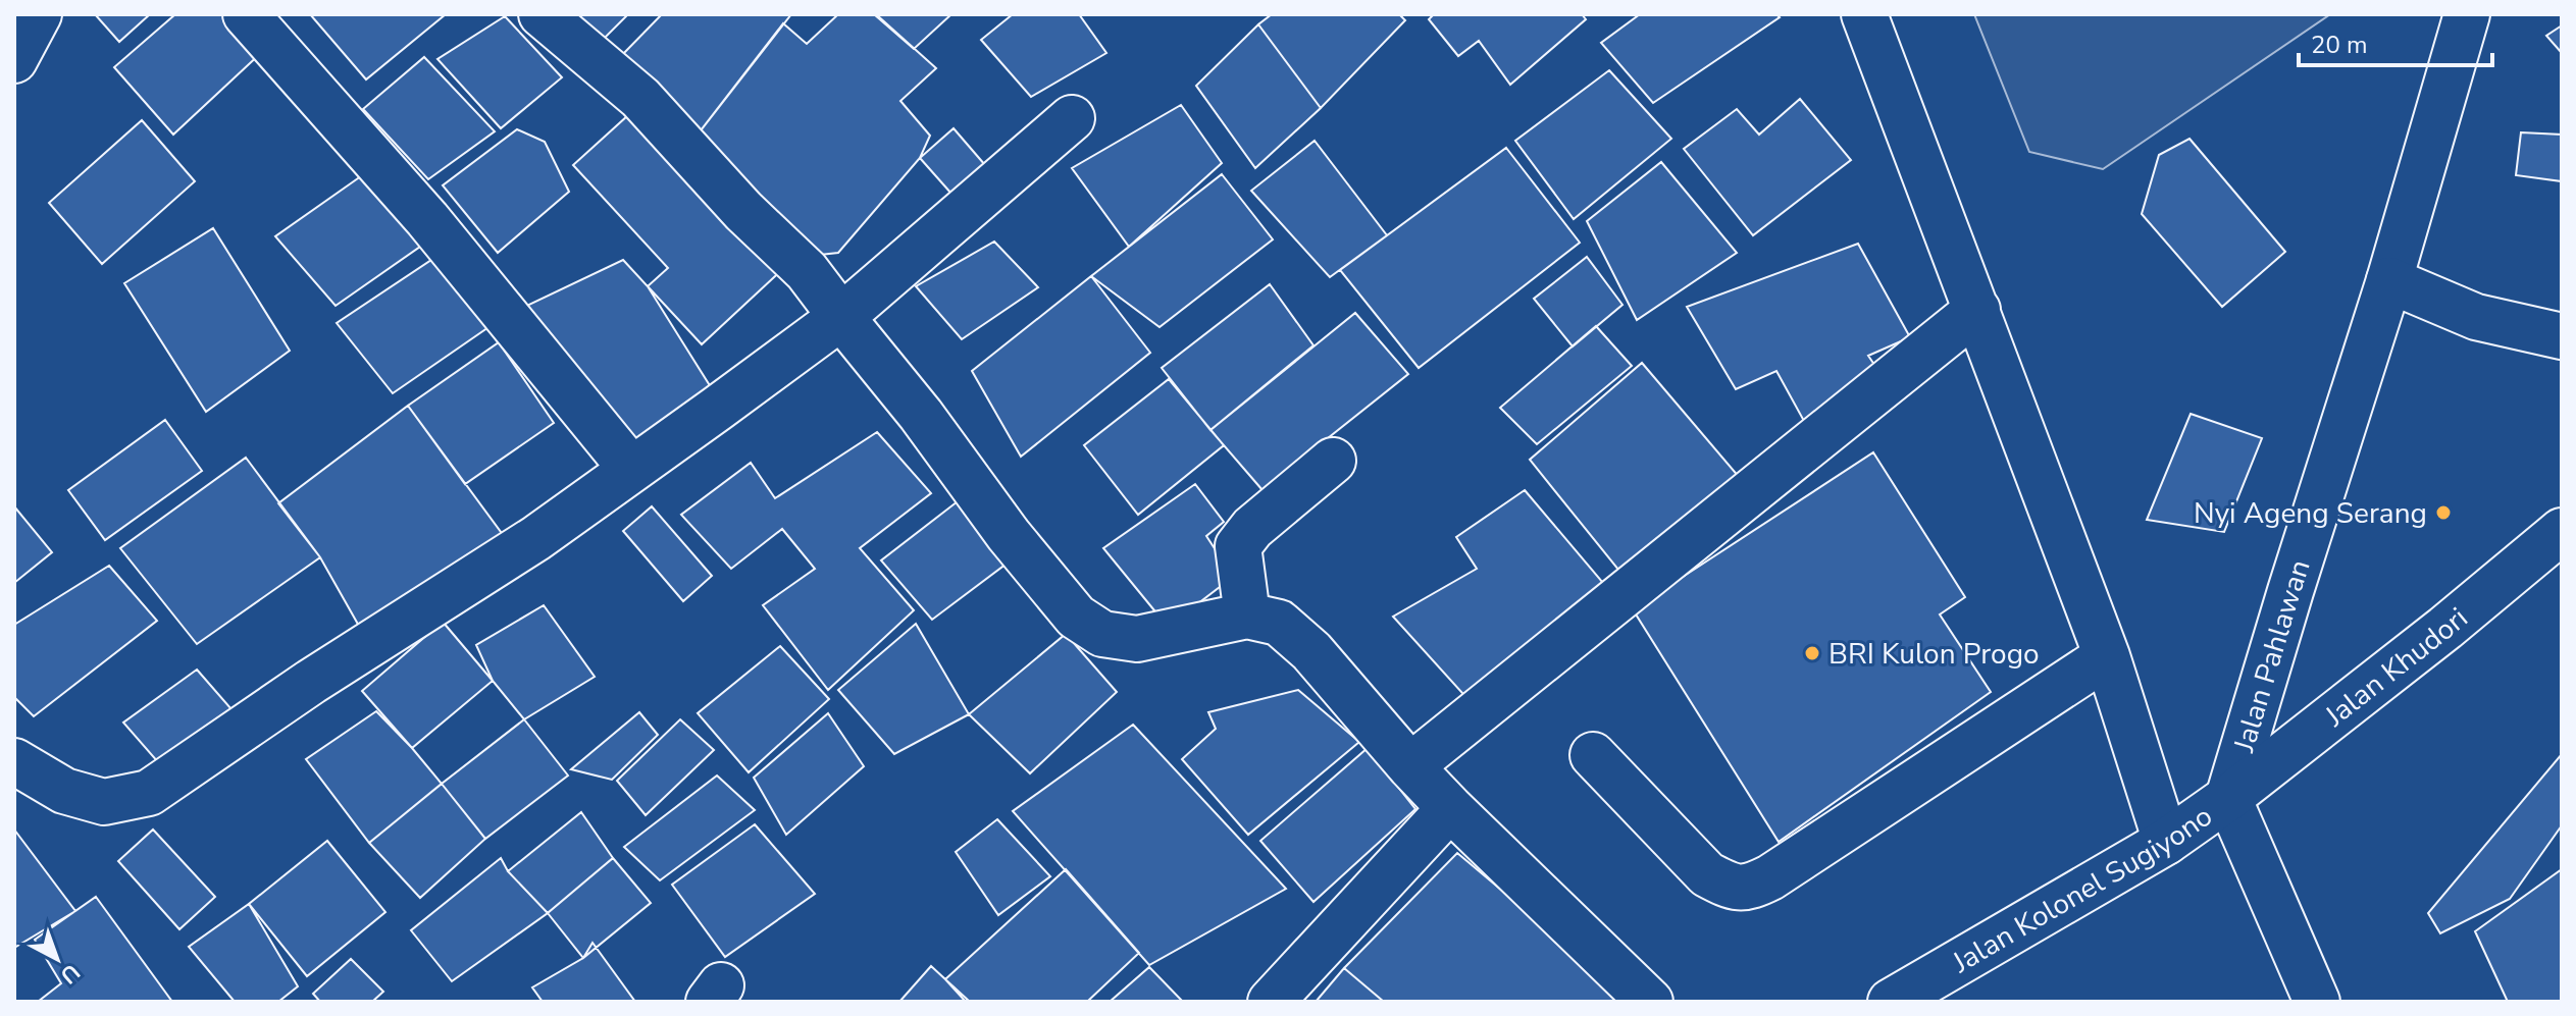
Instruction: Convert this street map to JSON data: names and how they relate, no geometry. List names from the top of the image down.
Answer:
{
  "streets": {
    "main road": ["Jalan Pahlawan", "Jalan Khudori", "Jalan Kolonel Sugiyono"]
  },
  "crossings": [
    ["Jalan Pahlawan", "Jalan Khudori"],
    ["Jalan Pahlawan", "Jalan Kolonel Sugiyono"],
    ["Jalan Khudori", "Jalan Kolonel Sugiyono"]
  ],
  "places": ["Nyi Ageng Serang", "BRI Kulon Progo"],
  "scale_bar": "20 m",
  "north": "bottom right"
}
